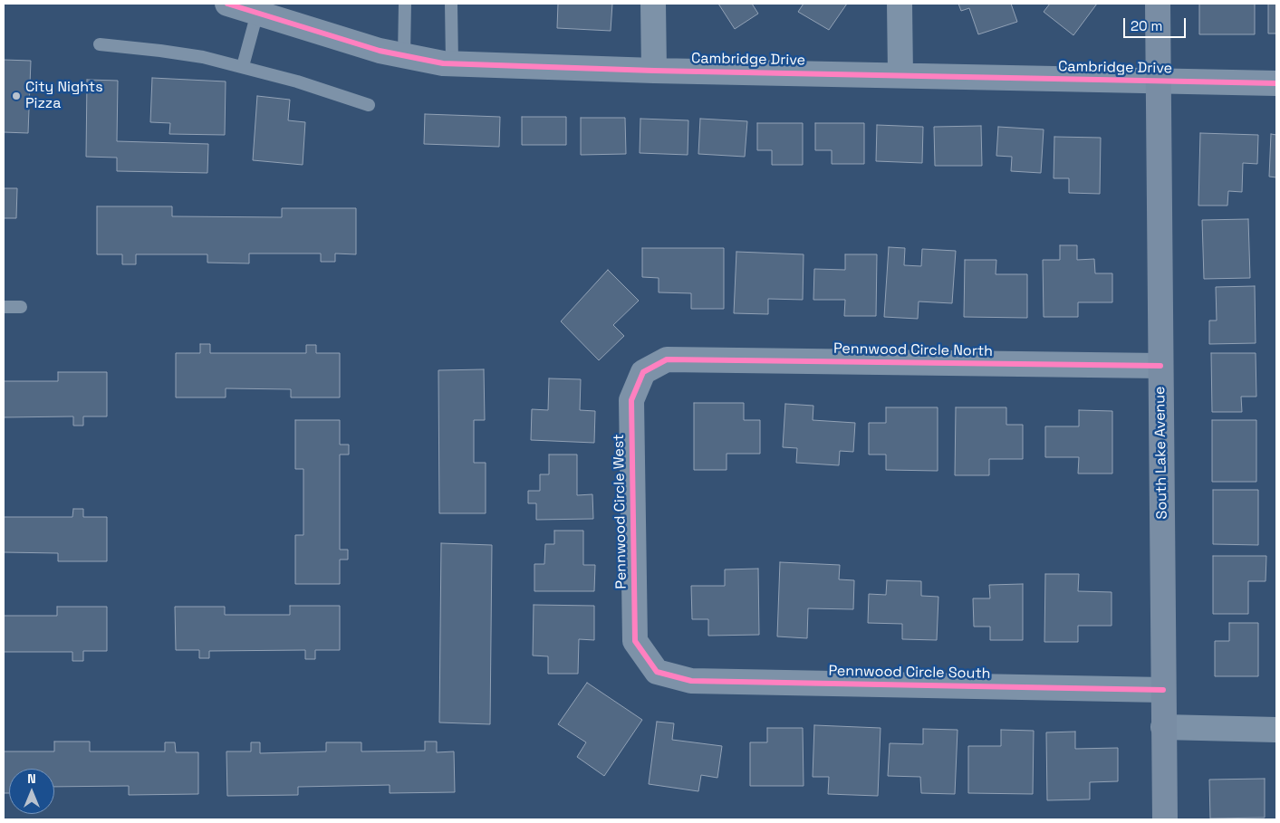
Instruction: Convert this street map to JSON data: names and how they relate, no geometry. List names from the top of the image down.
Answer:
{
  "streets": {
    "street": [
      "Cambridge Drive",
      "Pennwood Circle North",
      "South Lake Avenue",
      "Pennwood Circle West",
      "Pennwood Circle South"
    ]
  },
  "crossings": [
    ["Cambridge Drive", "South Lake Avenue"],
    ["Pennwood Circle North", "South Lake Avenue"],
    ["Pennwood Circle North", "Pennwood Circle West"],
    ["South Lake Avenue", "Pennwood Circle South"],
    ["Pennwood Circle West", "Pennwood Circle South"]
  ],
  "places": ["City Nights Pizza"],
  "scale_bar": "20 m",
  "north": "top"
}
